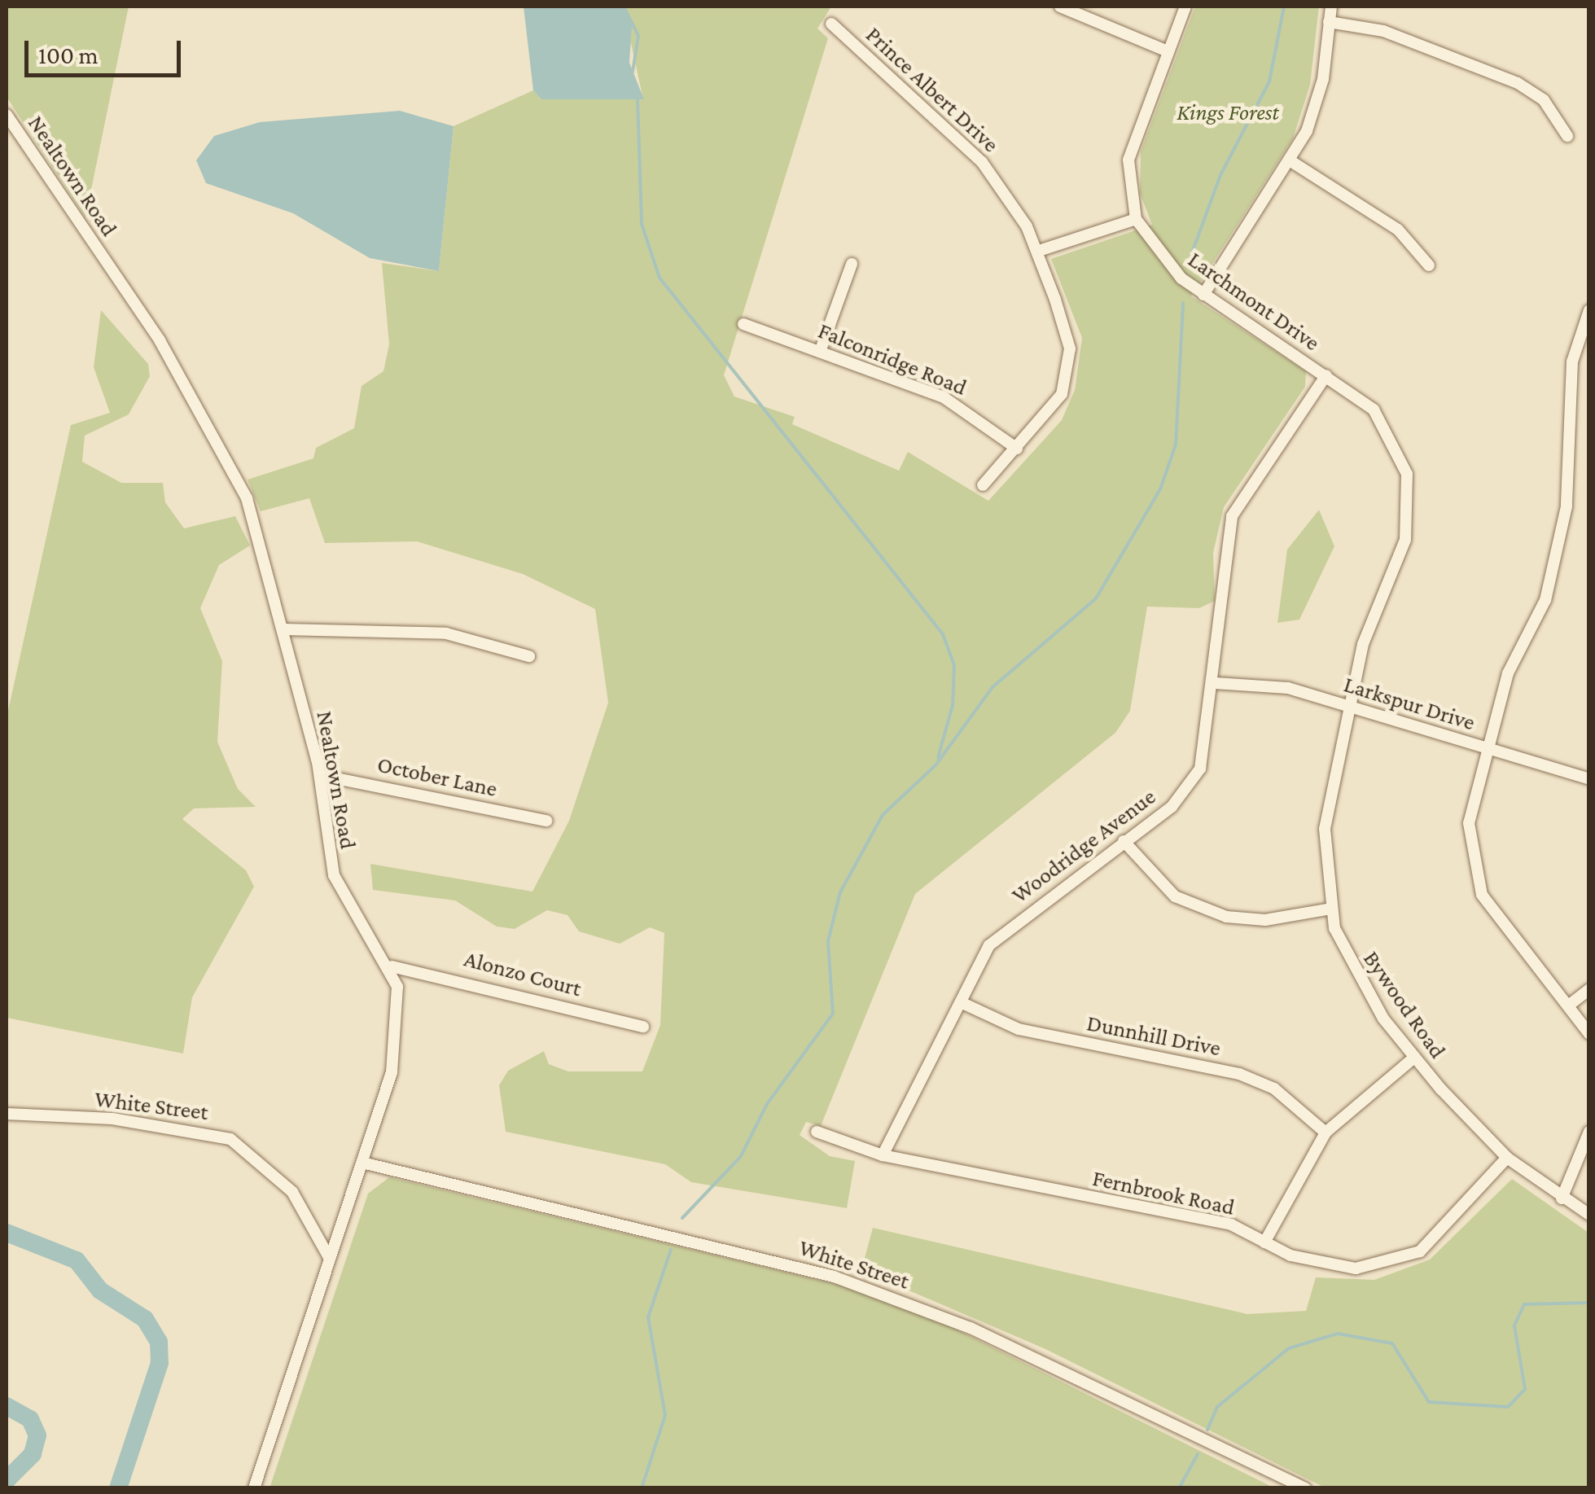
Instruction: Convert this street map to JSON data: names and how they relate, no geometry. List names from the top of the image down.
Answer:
{
  "streets": {
    "street": [
      "Prince Albert Drive",
      "Nealtown Road",
      "Larchmont Drive",
      "Falconridge Road",
      "Larkspur Drive",
      "October Lane",
      "Woodridge Avenue",
      "Alonzo Court",
      "Bywood Road",
      "Dunnhill Drive",
      "White Street",
      "Fernbrook Road"
    ]
  },
  "crossings": [
    ["Prince Albert Drive", "Falconridge Road"],
    ["Nealtown Road", "October Lane"],
    ["Nealtown Road", "Alonzo Court"],
    ["Nealtown Road", "White Street"],
    ["Larchmont Drive", "Woodridge Avenue"],
    ["Larchmont Drive", "Bywood Road"],
    ["Larkspur Drive", "Woodridge Avenue"],
    ["Larkspur Drive", "Bywood Road"],
    ["Woodridge Avenue", "Dunnhill Drive"],
    ["Woodridge Avenue", "Fernbrook Road"],
    ["Bywood Road", "Fernbrook Road"]
  ],
  "parks": ["Kings Forest"],
  "scale_bar": "100 m"
}
